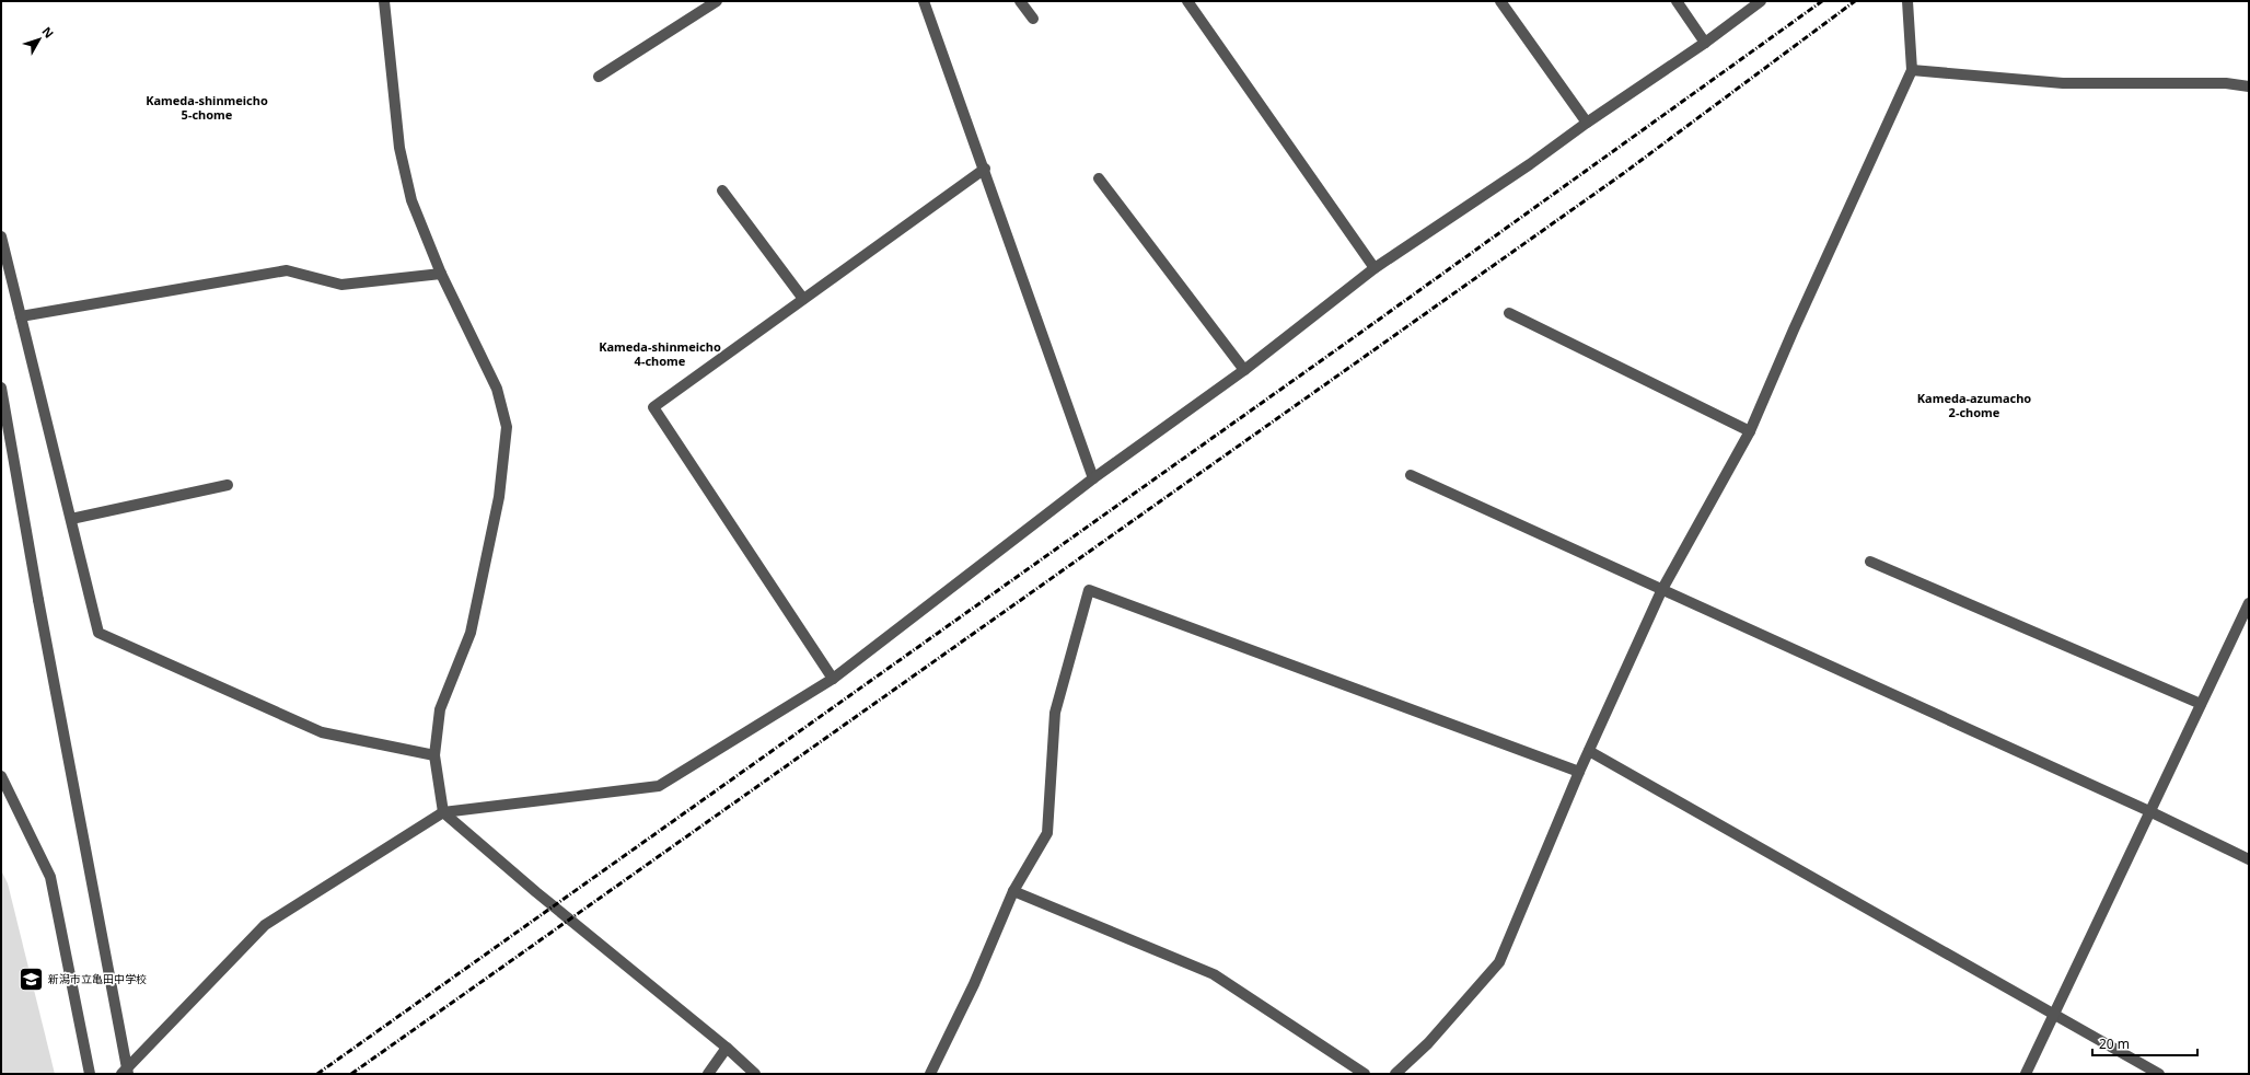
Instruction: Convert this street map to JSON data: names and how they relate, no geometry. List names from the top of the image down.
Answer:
{
  "districts": ["Kameda-shinmeicho 5-chome", "Kameda-shinmeicho 4-chome", "Kameda-azumacho 2-chome"],
  "places": {
    "school or university": ["新潟市立亀田中学校"]
  },
  "scale_bar": "20 m",
  "north": "top right"
}
